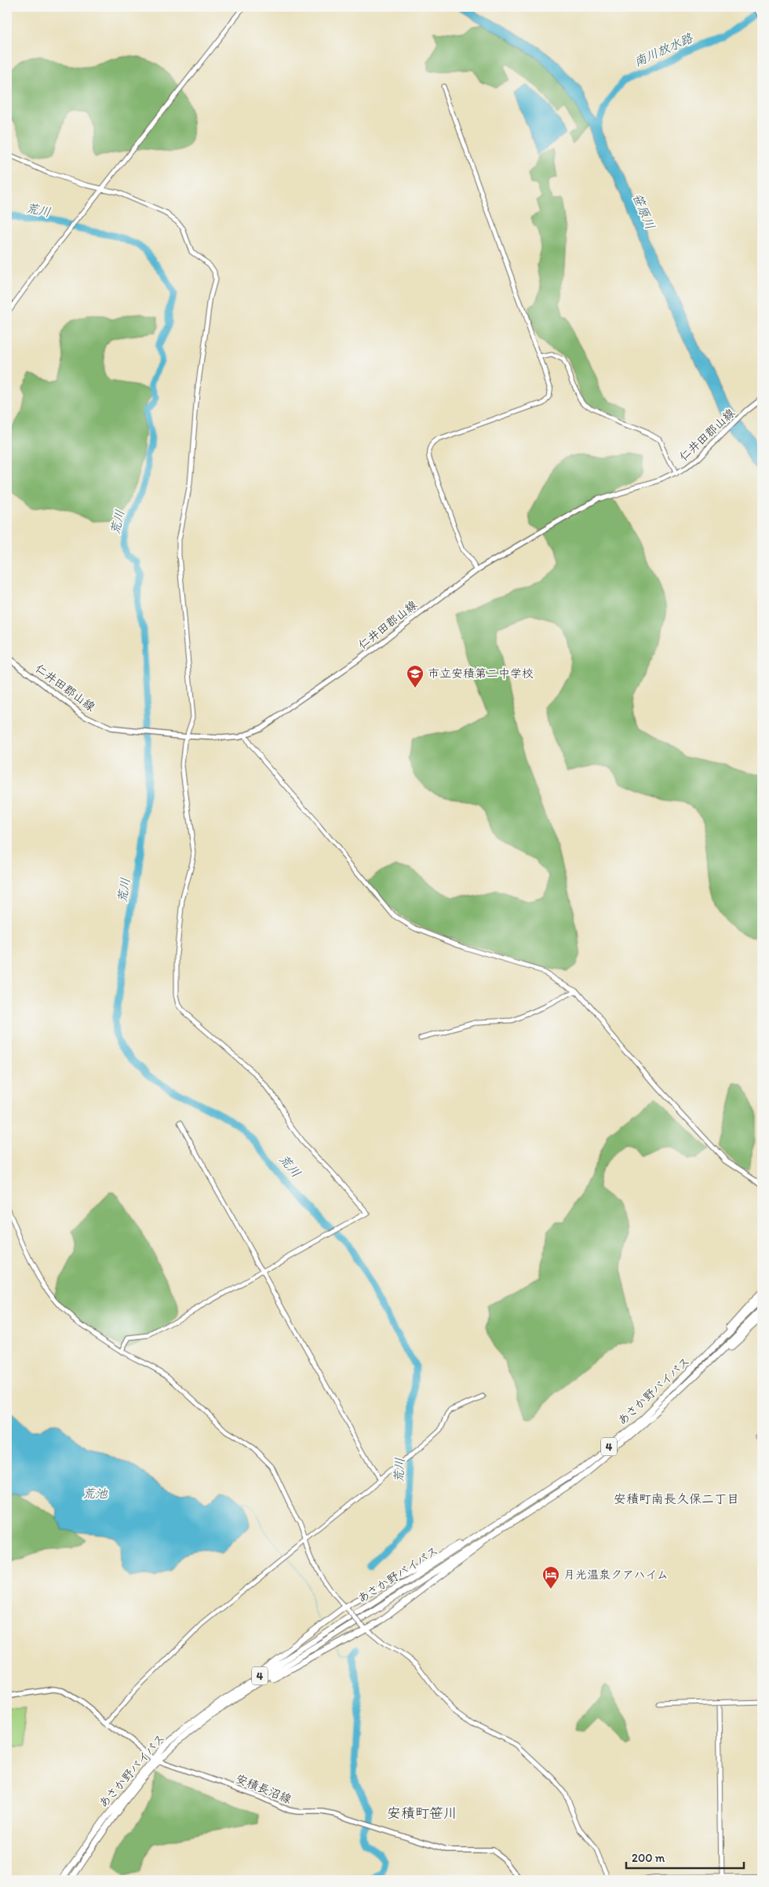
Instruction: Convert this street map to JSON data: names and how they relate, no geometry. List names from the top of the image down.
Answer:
{
  "streets": {
    "highway": ["あさか野バイパス", "4"],
    "main road": ["仁井田郡山線", "安積長沼線"]
  },
  "crossings": [
    ["あさか野バイパス", "安積長沼線"]
  ],
  "districts": ["安積町南長久保二丁目", "安積町笹川"],
  "water": [
    "南川放水路",
    "荒川",
    "笹原川",
    "荒池"
  ],
  "places": {
    "school or university": ["市立安積第二中学校"],
    "hotel": ["月光温泉クアハイム"]
  },
  "scale_bar": "200 m"
}
